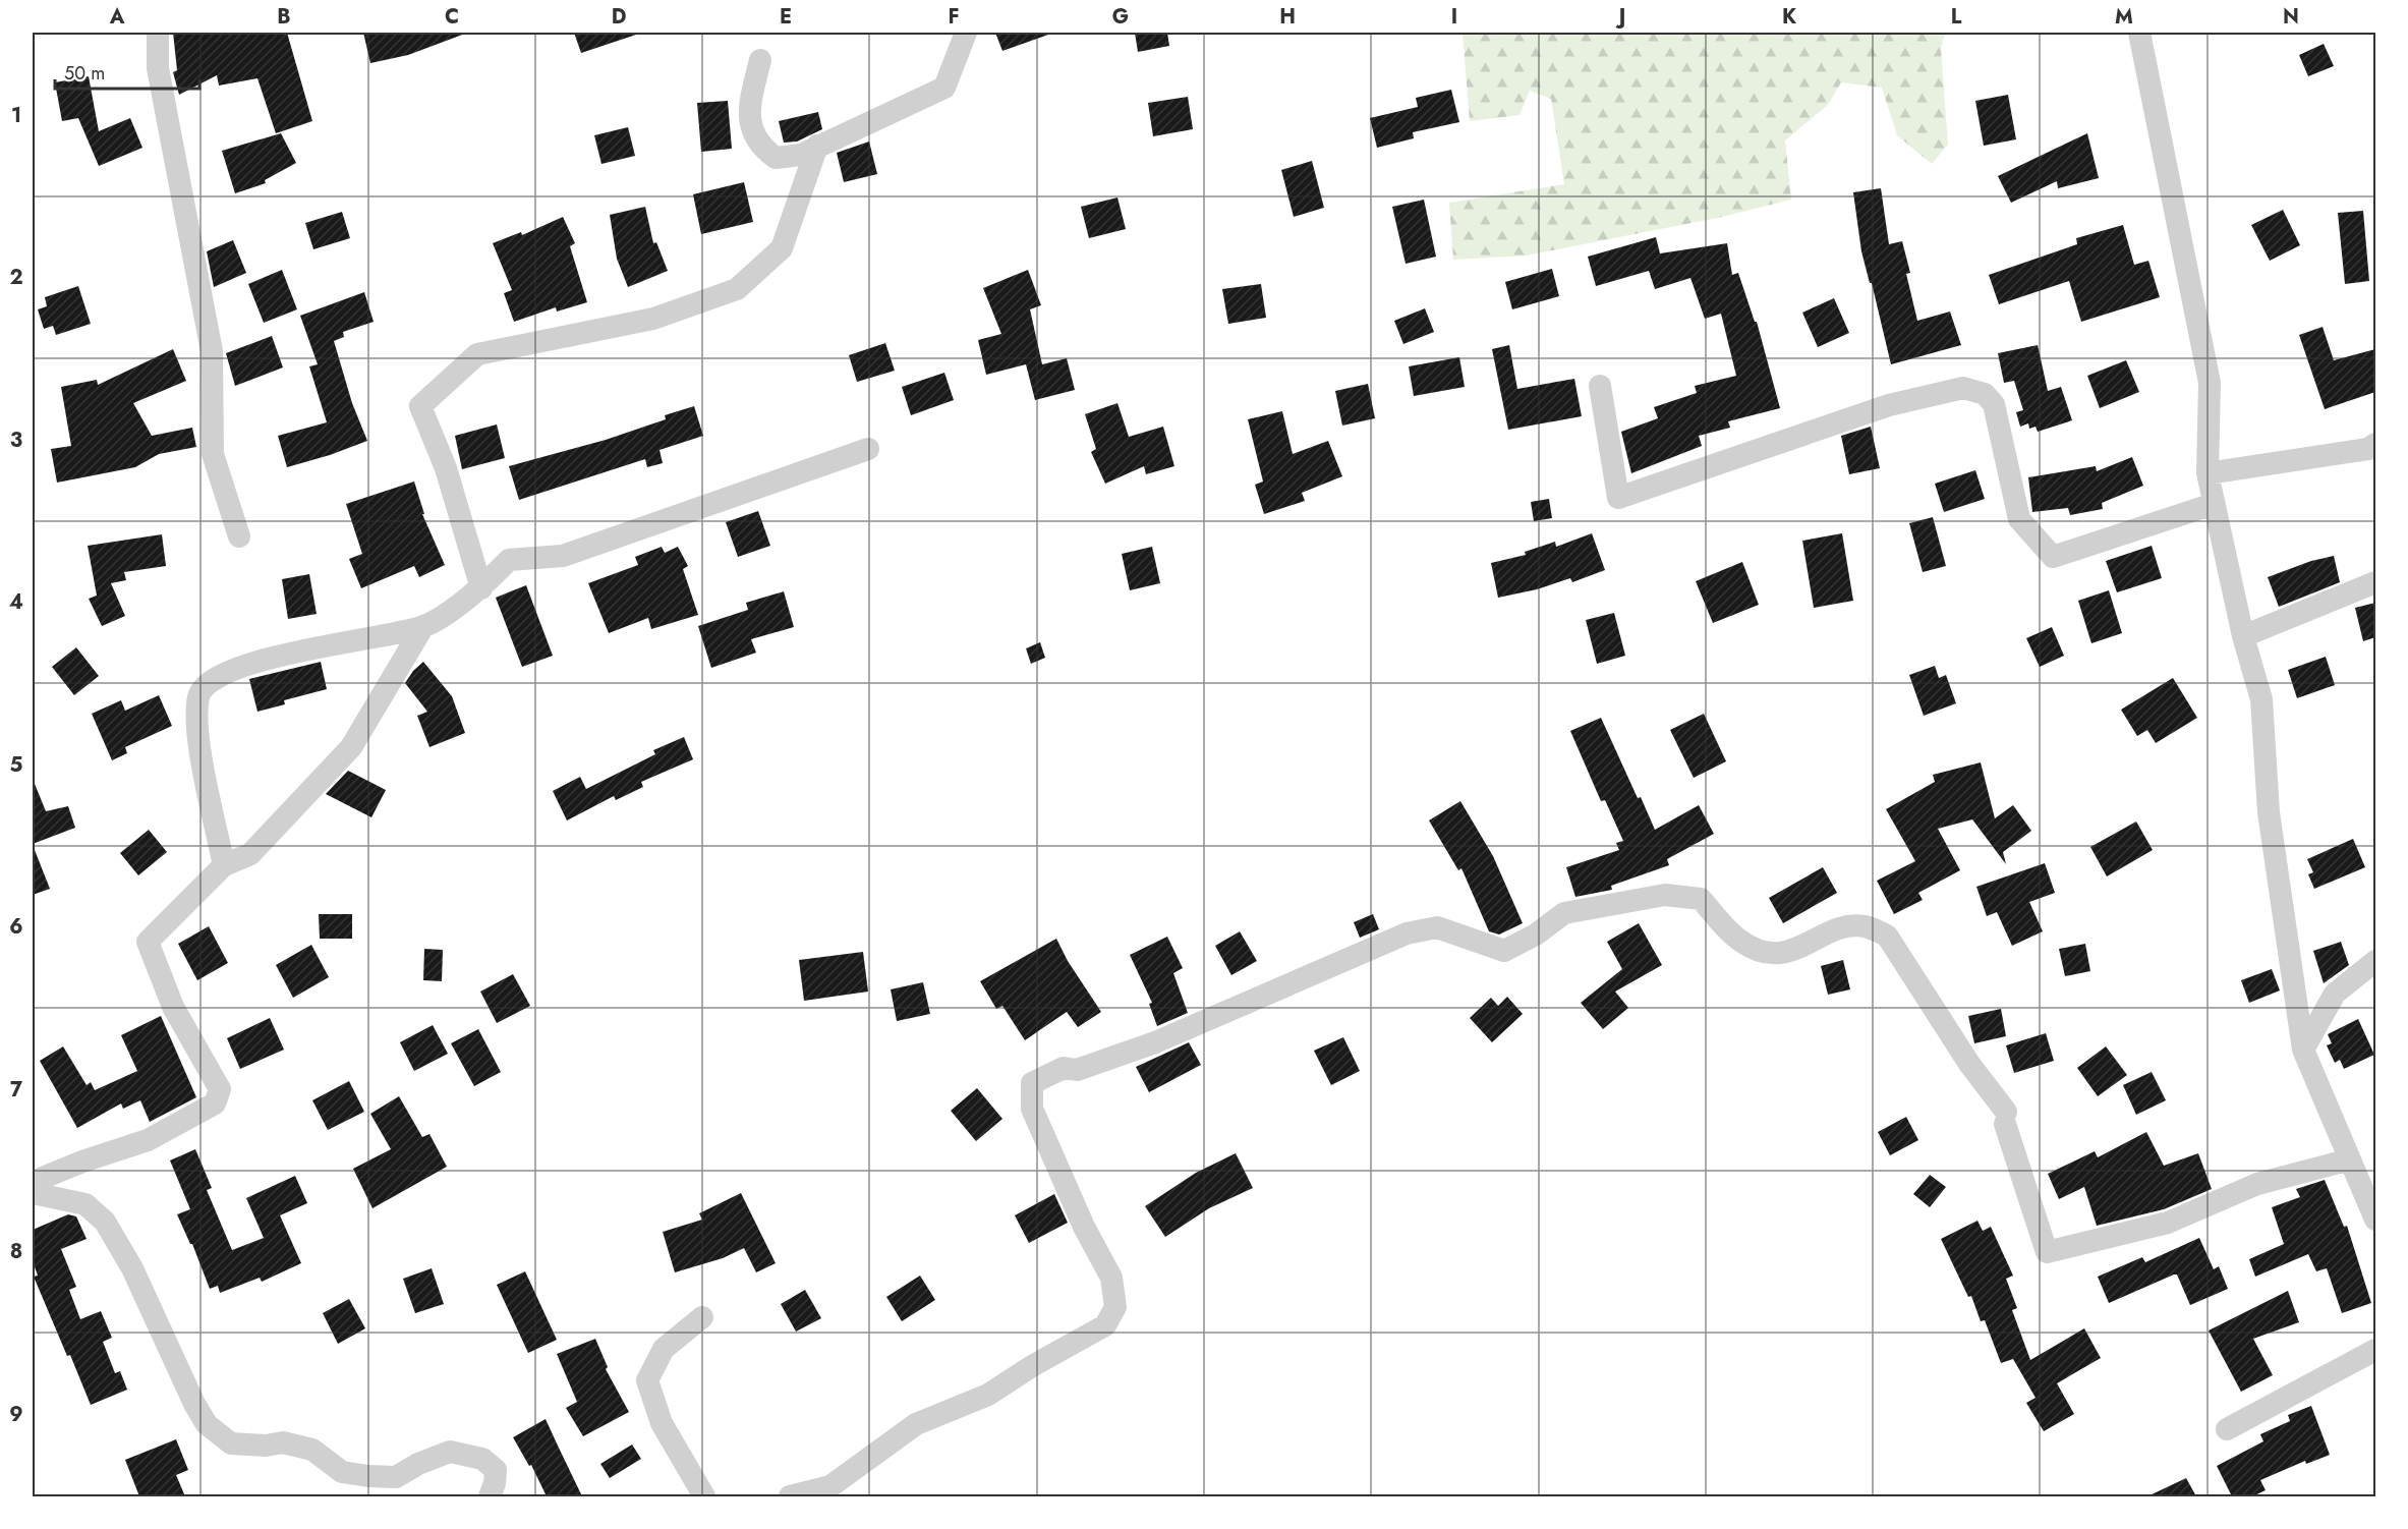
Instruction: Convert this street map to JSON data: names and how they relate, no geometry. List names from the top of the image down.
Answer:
{
  "scale_bar": "50 m",
  "grid": {
    "columns": [
      "A",
      "B",
      "C",
      "D",
      "E",
      "F",
      "G",
      "H",
      "I",
      "J",
      "K",
      "L",
      "M",
      "N"
    ],
    "rows": [
      "1",
      "2",
      "3",
      "4",
      "5",
      "6",
      "7",
      "8",
      "9"
    ]
  }
}
